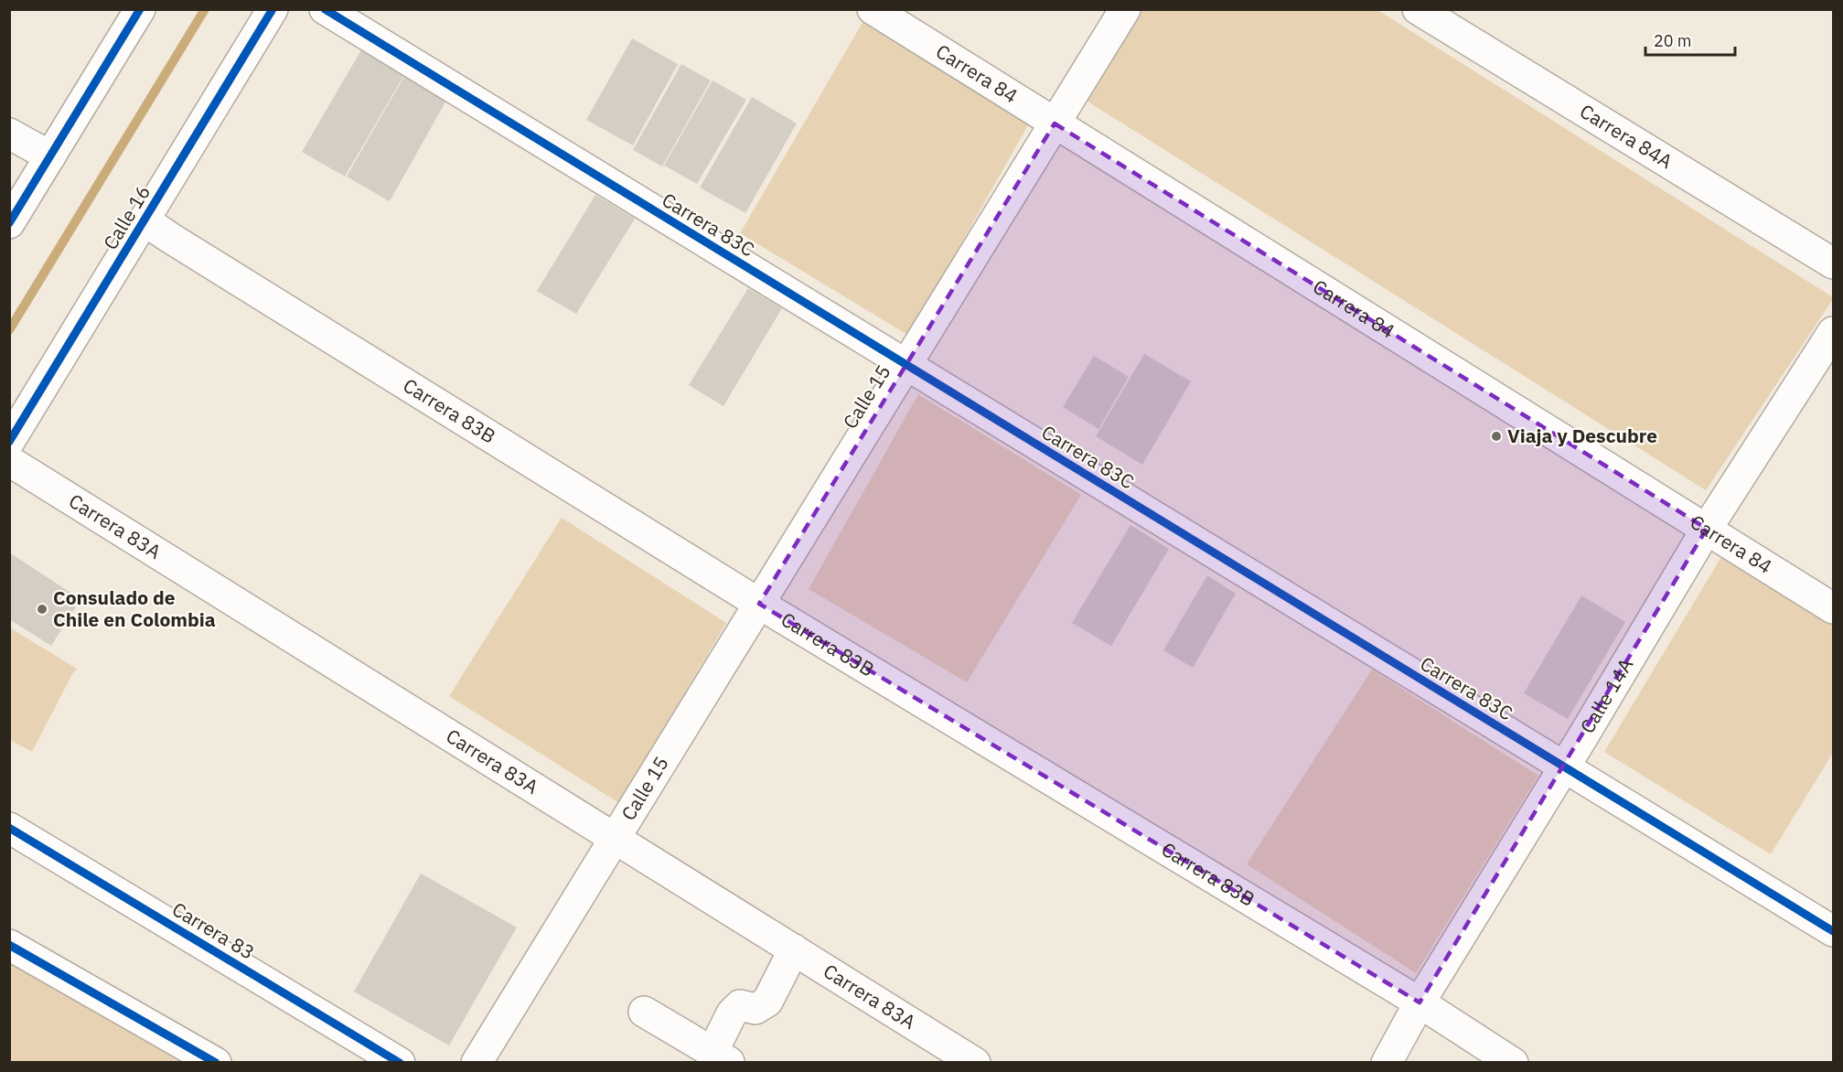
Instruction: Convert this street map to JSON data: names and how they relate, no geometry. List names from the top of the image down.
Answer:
{
  "streets": {
    "street": [
      "Carrera 84",
      "Carrera 84A",
      "Calle 16",
      "Carrera 83C",
      "Calle 15",
      "Carrera 83B",
      "Carrera 83A",
      "Calle 14A",
      "Carrera 83"
    ]
  },
  "crossings": [
    ["Carrera 84", "Calle 15"],
    ["Carrera 84", "Calle 14A"],
    ["Calle 16", "Carrera 83B"],
    ["Carrera 83C", "Calle 15"],
    ["Carrera 83C", "Calle 14A"],
    ["Calle 15", "Carrera 83B"],
    ["Calle 15", "Carrera 83A"],
    ["Carrera 83B", "Calle 14A"]
  ],
  "places": ["Viaja y Descubre", "Consulado de Chile en Colombia"],
  "scale_bar": "20 m"
}
